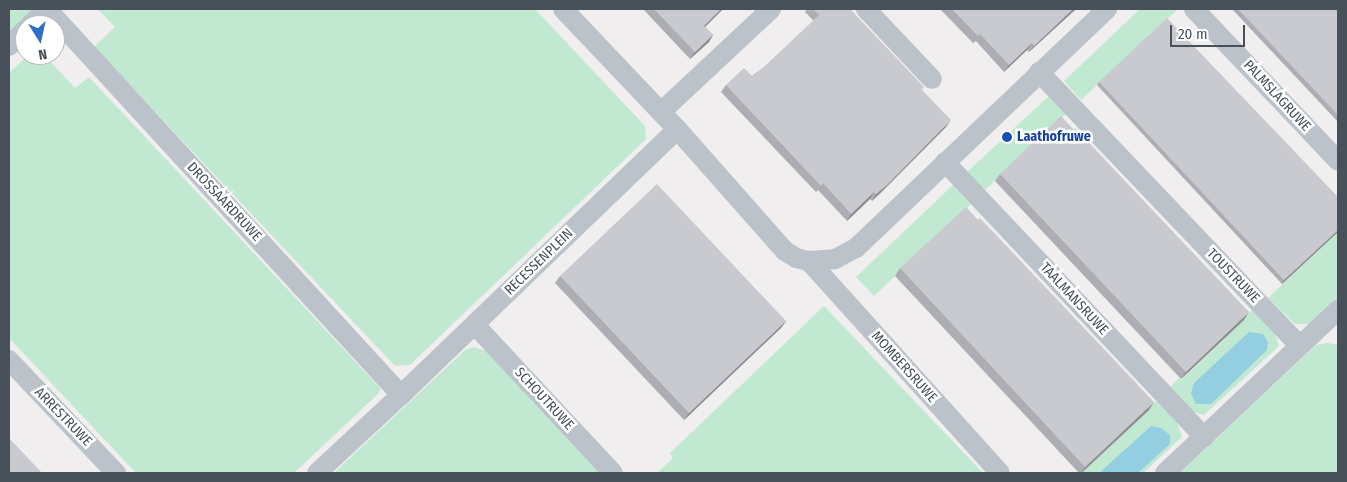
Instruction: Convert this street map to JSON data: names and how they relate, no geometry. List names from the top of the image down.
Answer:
{
  "streets": {
    "street": [
      "PALMSLAGRUWE",
      "DROSSAARDRUWE",
      "RECESSENPLEIN",
      "TOUSTRUWE",
      "TAALMANSRUWE",
      "MOMBERSRUWE",
      "SCHOUTRUWE",
      "ARRESTRUWE"
    ]
  },
  "crossings": [
    ["DROSSAARDRUWE", "RECESSENPLEIN"],
    ["RECESSENPLEIN", "SCHOUTRUWE"]
  ],
  "places": ["Laathofruwe"],
  "scale_bar": "20 m",
  "north": "bottom"
}
